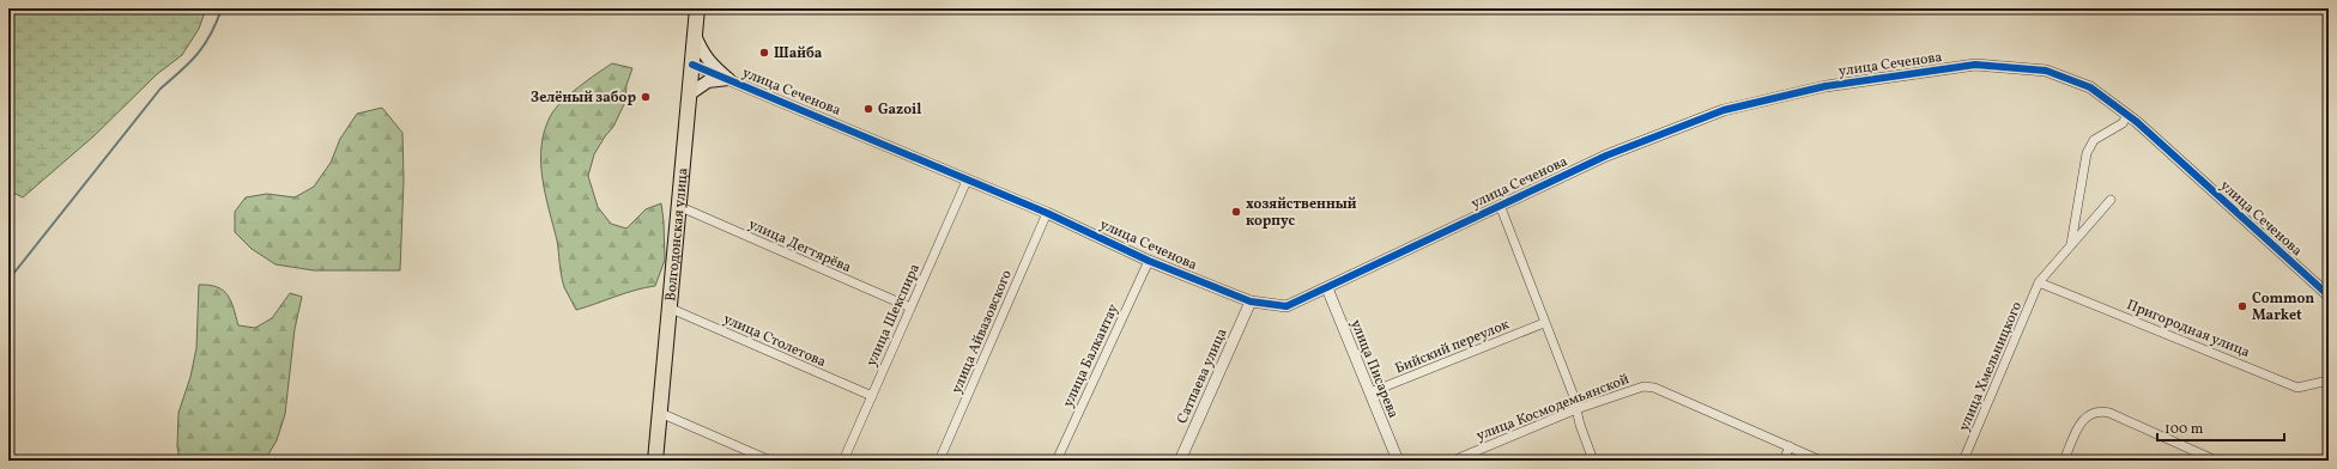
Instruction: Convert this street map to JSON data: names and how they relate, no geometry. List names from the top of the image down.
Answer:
{
  "streets": {
    "main road": ["Волгодонская улица"],
    "street": [
      "улица Сеченова",
      "улица Дегтярёва",
      "улица Шекспира",
      "Пригородная улица",
      "улица Айвазовского",
      "улица Столетова",
      "Бийский переулок",
      "улица Балкантау",
      "улица Хмельницкого",
      "улица Писарева",
      "Сатпаева улица",
      "улица Космодемьянской"
    ]
  },
  "crossings": [
    ["улица Сеченова", "Волгодонская улица"],
    ["улица Сеченова", "улица Шекспира"],
    ["улица Сеченова", "улица Айвазовского"],
    ["улица Сеченова", "улица Балкантау"],
    ["улица Сеченова", "улица Писарева"],
    ["улица Сеченова", "Сатпаева улица"],
    ["Волгодонская улица", "улица Дегтярёва"],
    ["Волгодонская улица", "улица Столетова"],
    ["улица Дегтярёва", "улица Шекспира"],
    ["улица Шекспира", "улица Столетова"],
    ["Пригородная улица", "улица Хмельницкого"],
    ["Бийский переулок", "улица Писарева"]
  ],
  "places": [
    "Шайба",
    "Зелёный забор",
    "Gazoil",
    "хозяйственный корпус",
    "Common Market"
  ],
  "scale_bar": "100 m"
}
